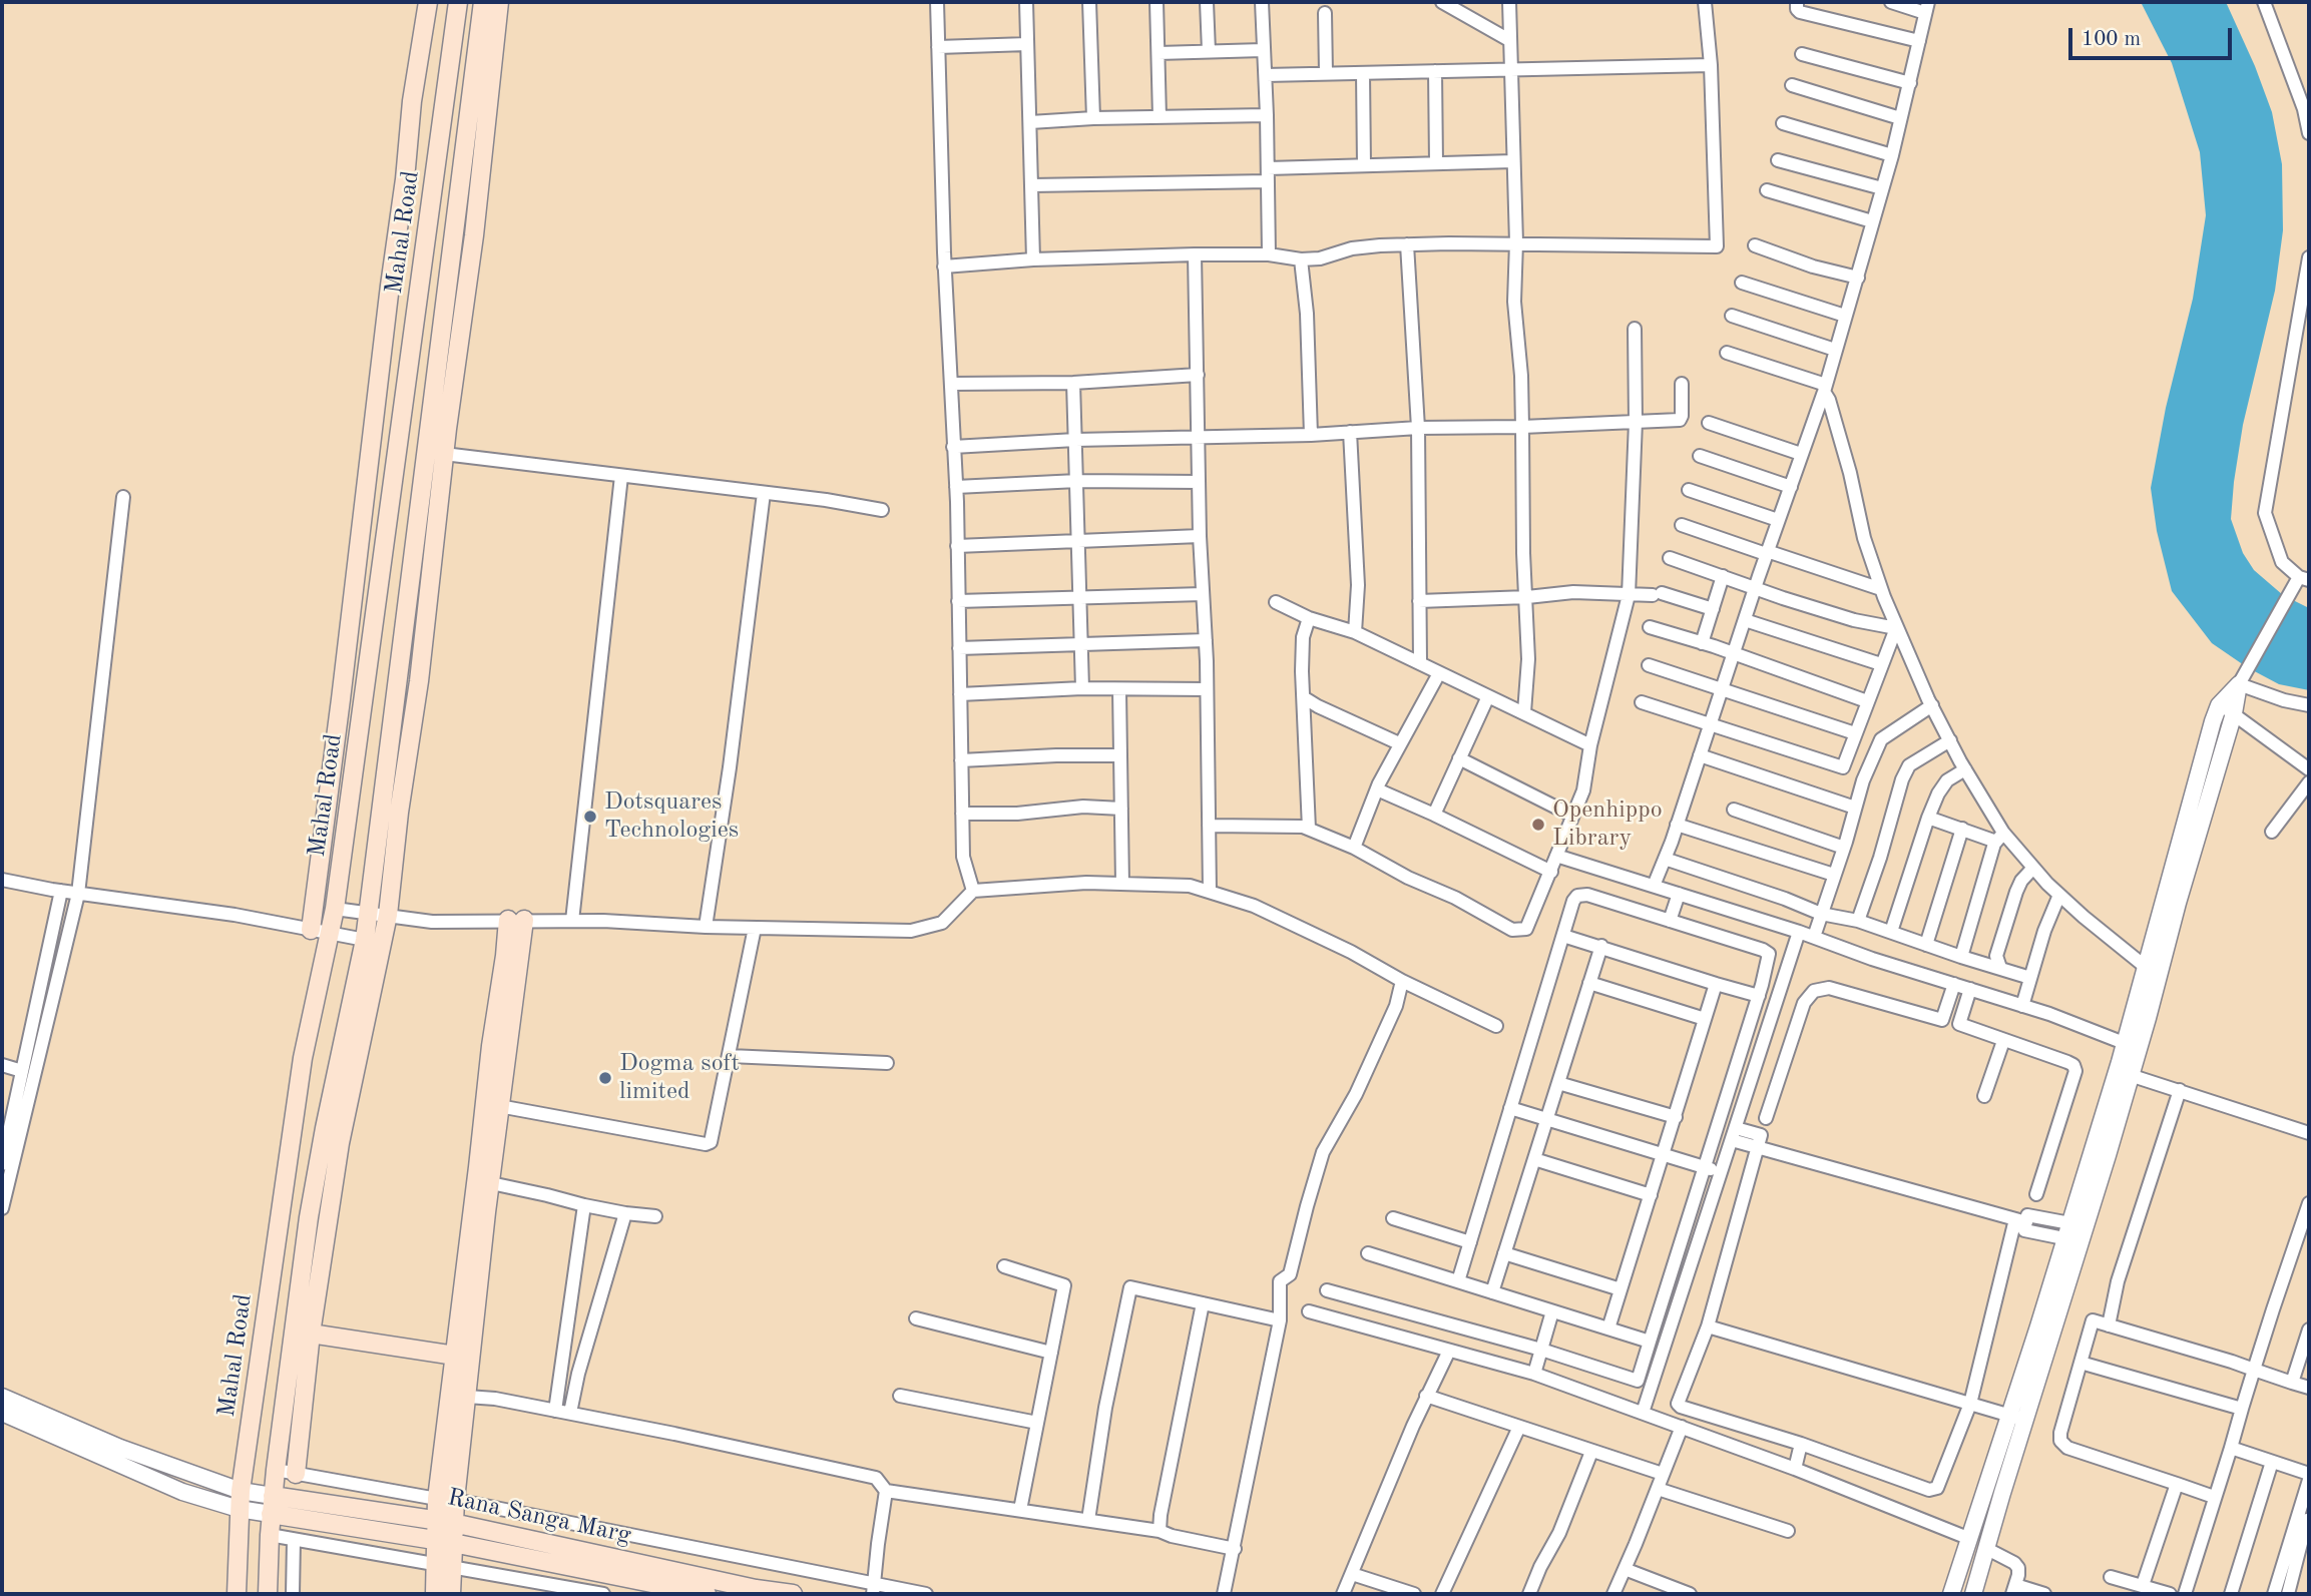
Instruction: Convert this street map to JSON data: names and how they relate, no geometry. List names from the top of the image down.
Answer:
{
  "streets": {
    "main road": ["Mahal Road", "Rana Sanga Marg"]
  },
  "crossings": [
    ["Mahal Road", "Rana Sanga Marg"]
  ],
  "places": ["Dotsquares Technologies", "Openhippo Library", "Dogma soft limited"],
  "scale_bar": "100 m"
}
